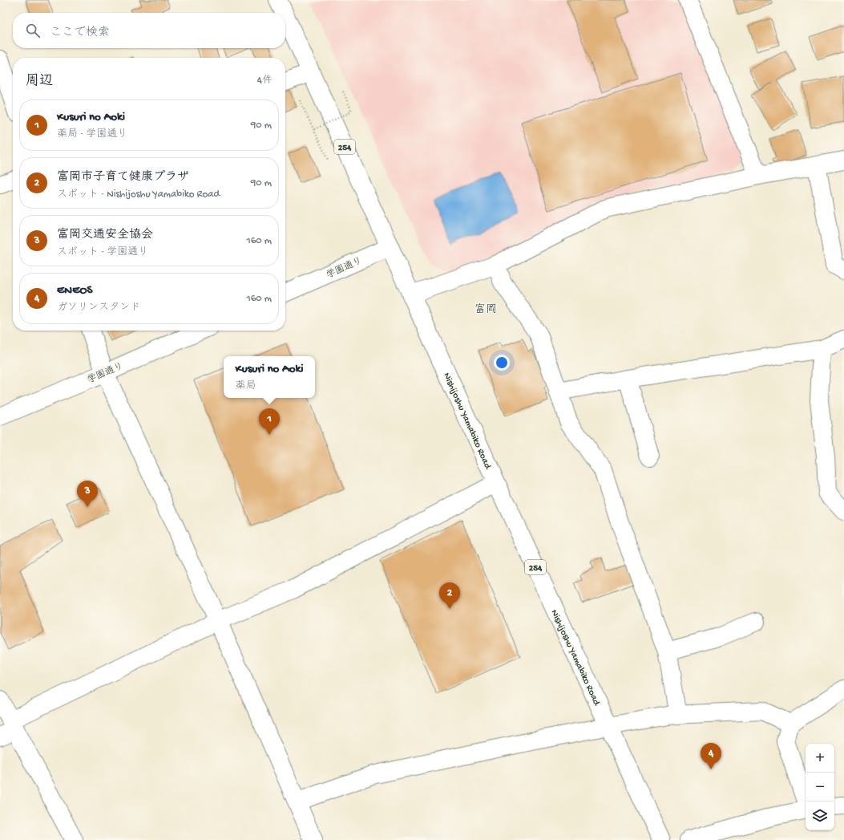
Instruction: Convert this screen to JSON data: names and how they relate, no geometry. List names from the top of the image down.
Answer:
{
  "streets": {
    "main road": ["254", "学園通り", "Nishijoshu Yamabiko Road"]
  },
  "crossings": [
    ["学園通り", "Nishijoshu Yamabiko Road"]
  ],
  "districts": ["富岡"],
  "page": {
    "search": "ここで検索",
    "heading": ["周辺", "4件"],
    "list": [
      {
        "mark": "1",
        "name": "Kusuri no Aoki",
        "note": "薬局 · 学園通り",
        "value": "90 m"
      },
      {
        "mark": "2",
        "name": "富岡市子育て健康プラザ",
        "note": "スポット · Nishijoshu Yamabiko Road",
        "value": "90 m"
      },
      {
        "mark": "3",
        "name": "富岡交通安全協会",
        "note": "スポット · 学園通り",
        "value": "160 m"
      },
      {
        "mark": "4",
        "name": "ENEOS",
        "note": "ガソリンスタンド",
        "value": "160 m"
      }
    ],
    "popup": ["Kusuri no Aoki", "薬局"],
    "pins": [
      "1",
      "3",
      "2",
      "4"
    ],
    "map_buttons": ["+", "−"]
  }
}
